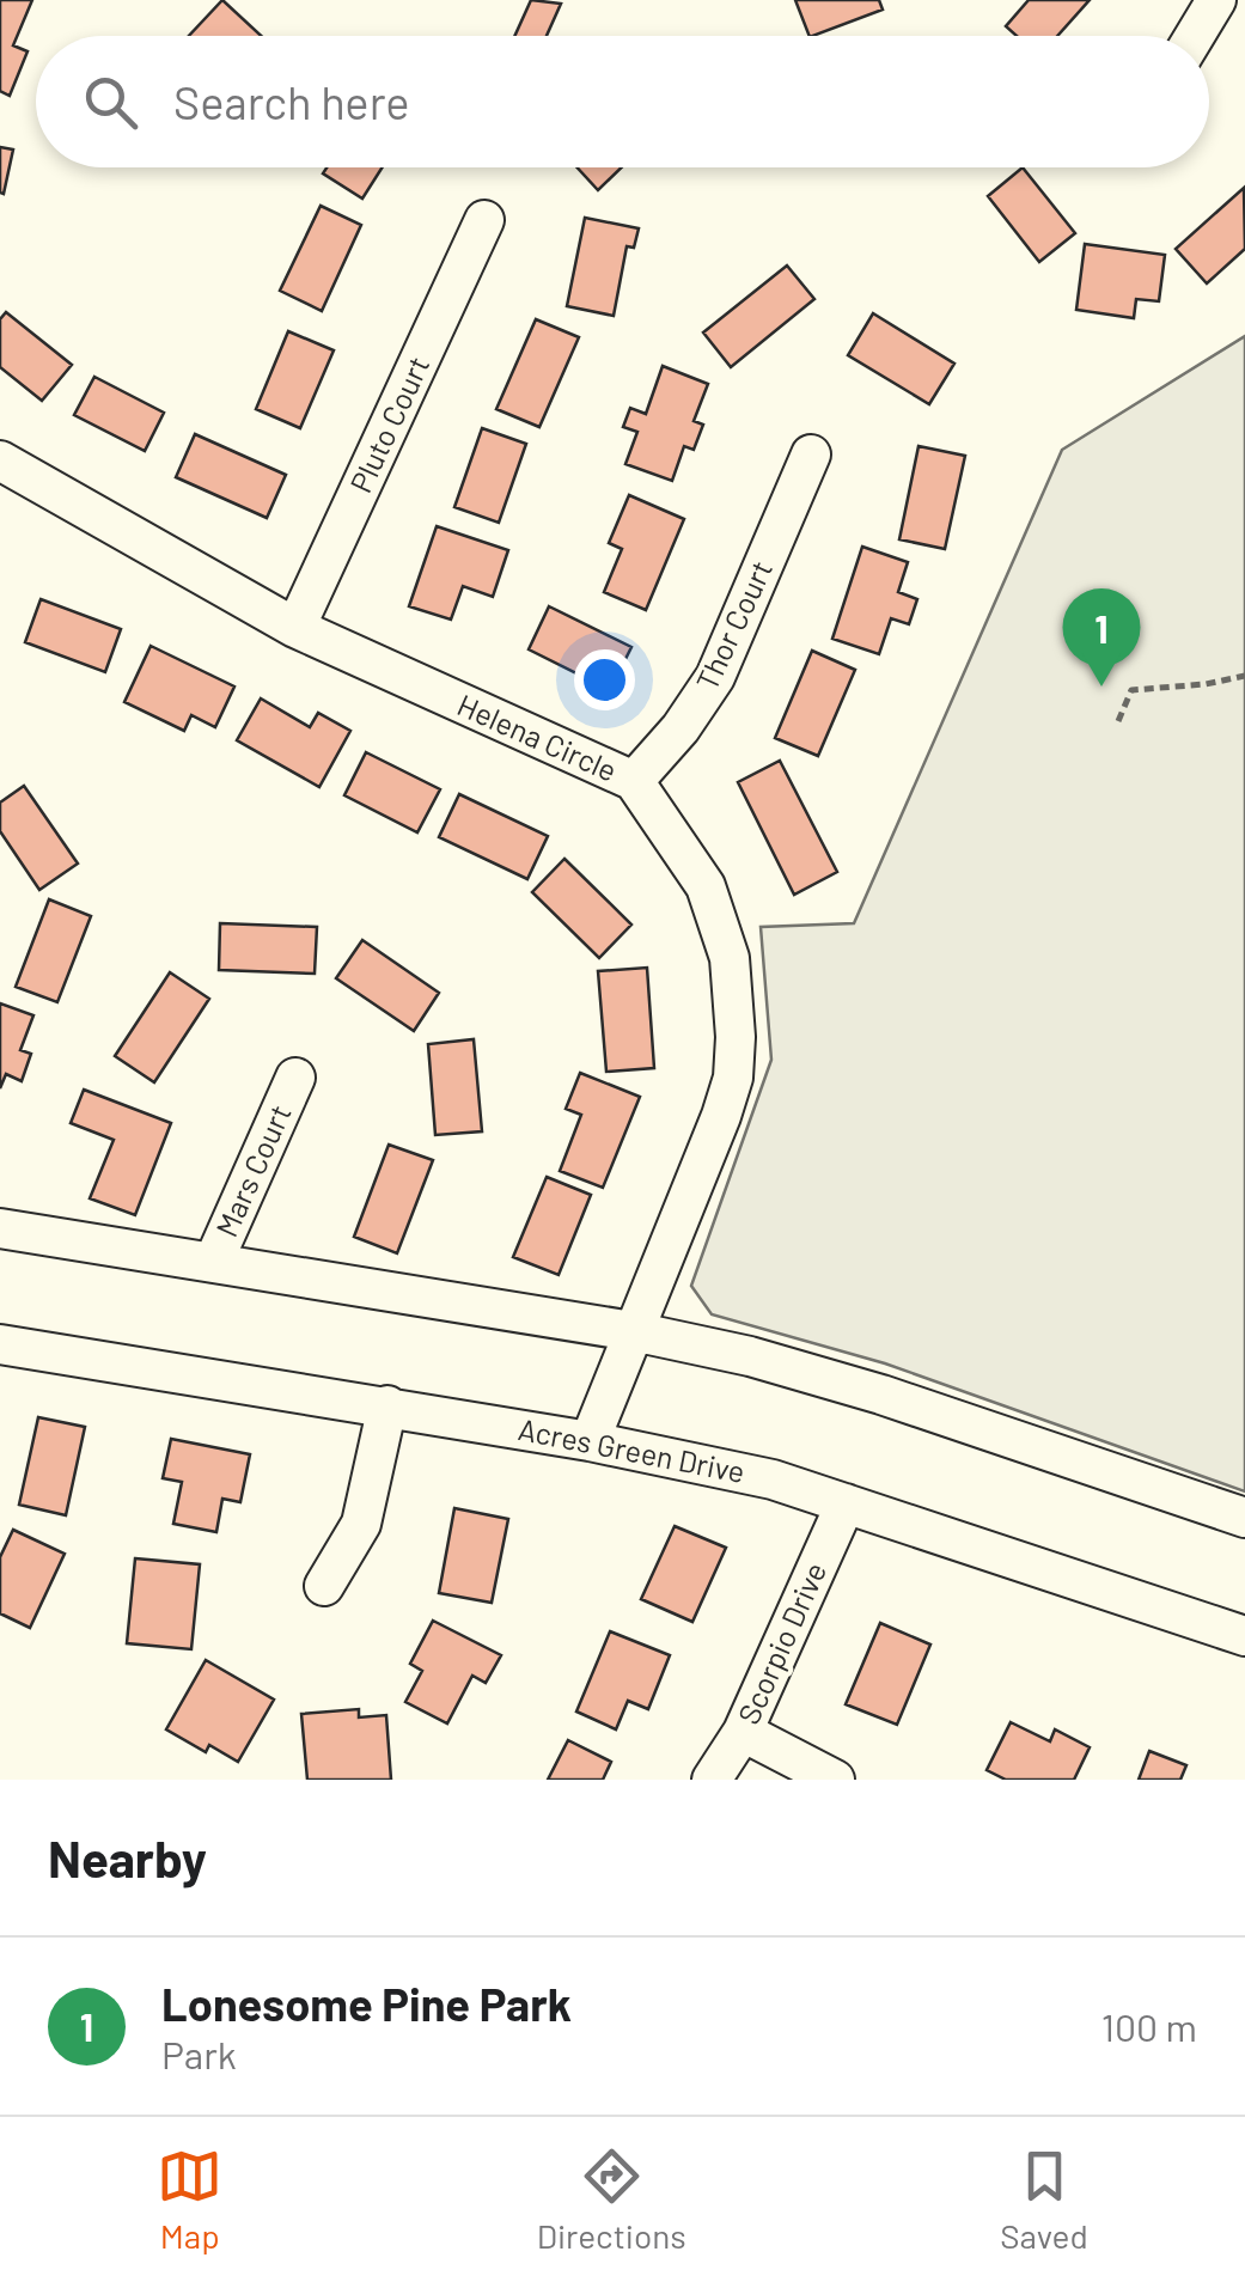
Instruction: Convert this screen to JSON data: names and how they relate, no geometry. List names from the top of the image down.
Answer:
{
  "streets": {
    "street": [
      "Pluto Court",
      "Thor Court",
      "Helena Circle",
      "Mars Court",
      "Acres Green Drive",
      "Scorpio Drive"
    ]
  },
  "crossings": [
    ["Pluto Court", "Helena Circle"],
    ["Thor Court", "Helena Circle"],
    ["Helena Circle", "Acres Green Drive"],
    ["Acres Green Drive", "Scorpio Drive"]
  ],
  "page": {
    "search": "Search here",
    "pins": "1",
    "heading": "Nearby",
    "list": [
      {
        "mark": "1",
        "name": "Lonesome Pine Park",
        "note": "Park",
        "value": "100 m"
      }
    ],
    "nav": ["Map", "Directions", "Saved"]
  }
}
